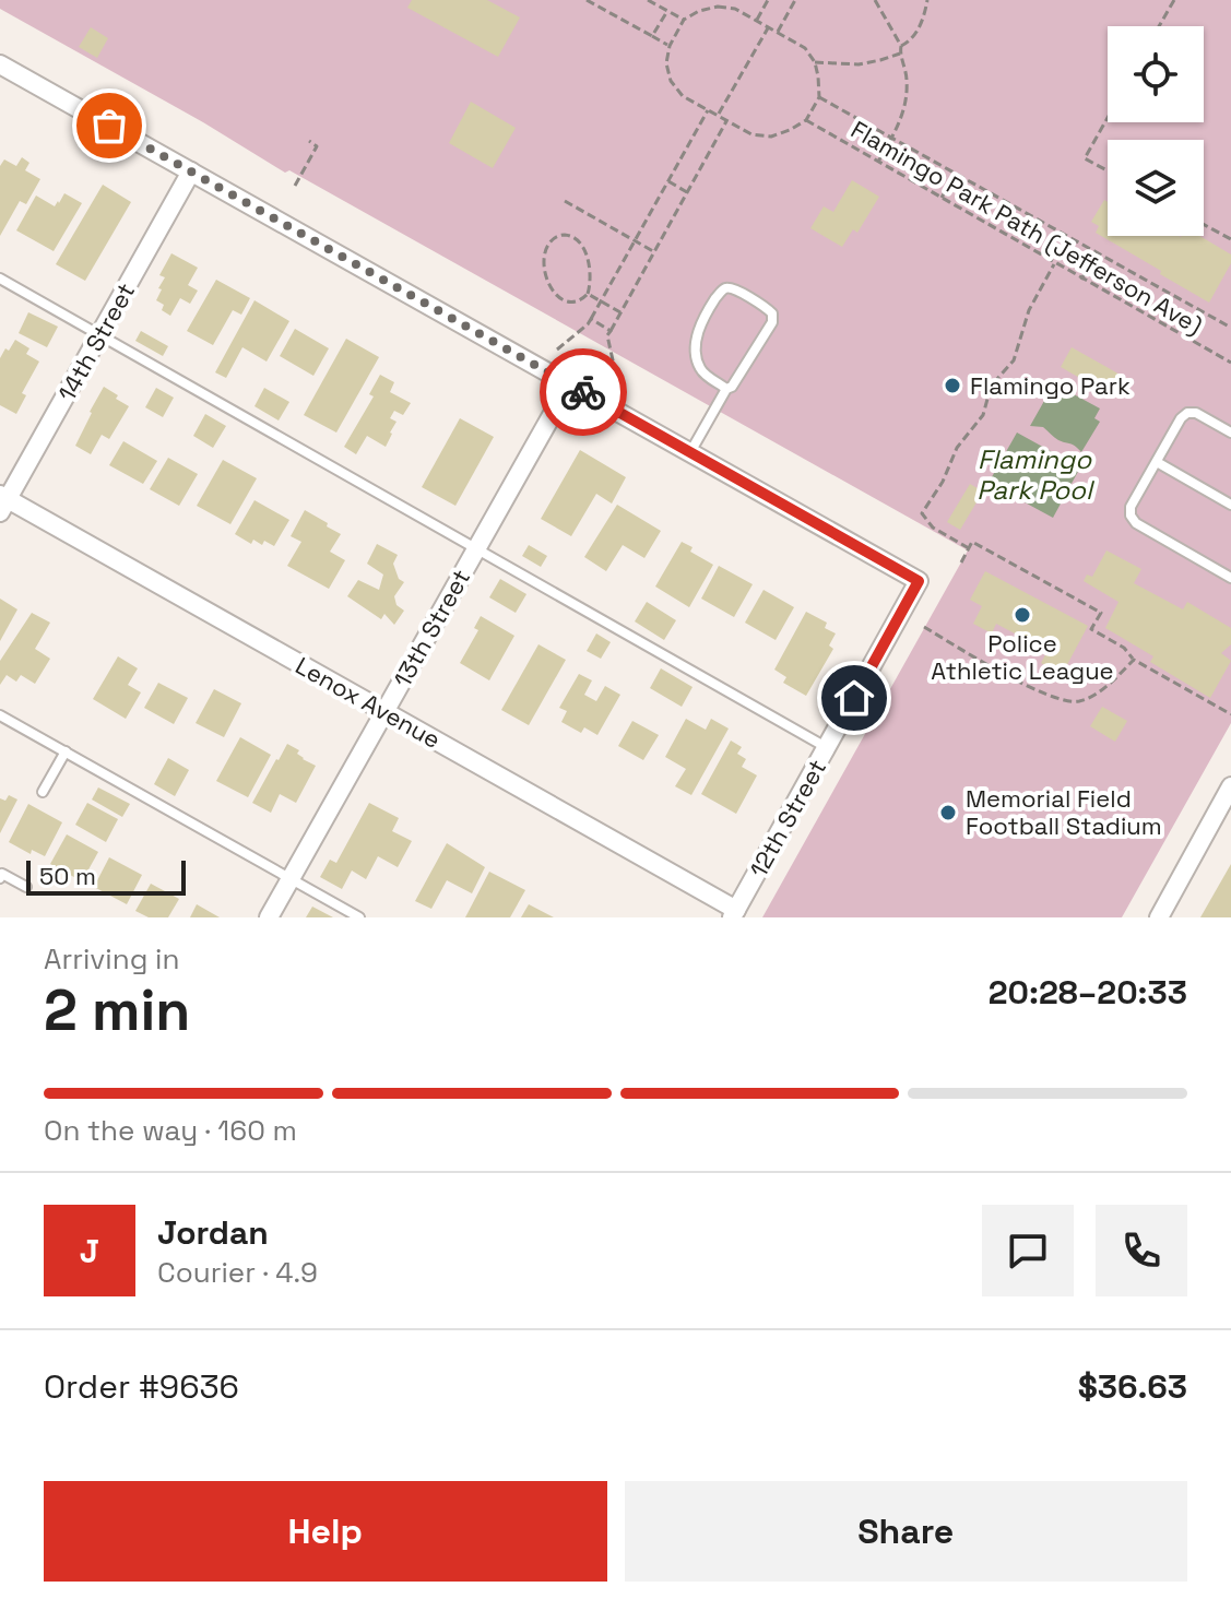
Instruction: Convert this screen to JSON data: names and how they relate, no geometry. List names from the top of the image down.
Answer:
{
  "streets": {
    "street": [
      "14th Street",
      "13th Street",
      "Lenox Avenue",
      "12th Street"
    ],
    "path": ["Flamingo Park Path (Jefferson Ave)"]
  },
  "crossings": [
    ["14th Street", "Lenox Avenue"],
    ["13th Street", "Lenox Avenue"],
    ["Lenox Avenue", "12th Street"]
  ],
  "water": ["Flamingo Park Pool"],
  "places": ["Flamingo Park", "Police Athletic League", "Memorial Field Football Stadium"],
  "scale_bar": "50 m",
  "page": {
    "scale": "50 m",
    "heading": ["2 min", "Arriving in", "20:28–20:33"],
    "panel": [
      "Jordan",
      "Courier · 4.9",
      "Order #9636",
      "$36.63"
    ],
    "bar": "On the way · 160 m",
    "round": "J",
    "buttons": ["Help", "Share"]
  }
}
